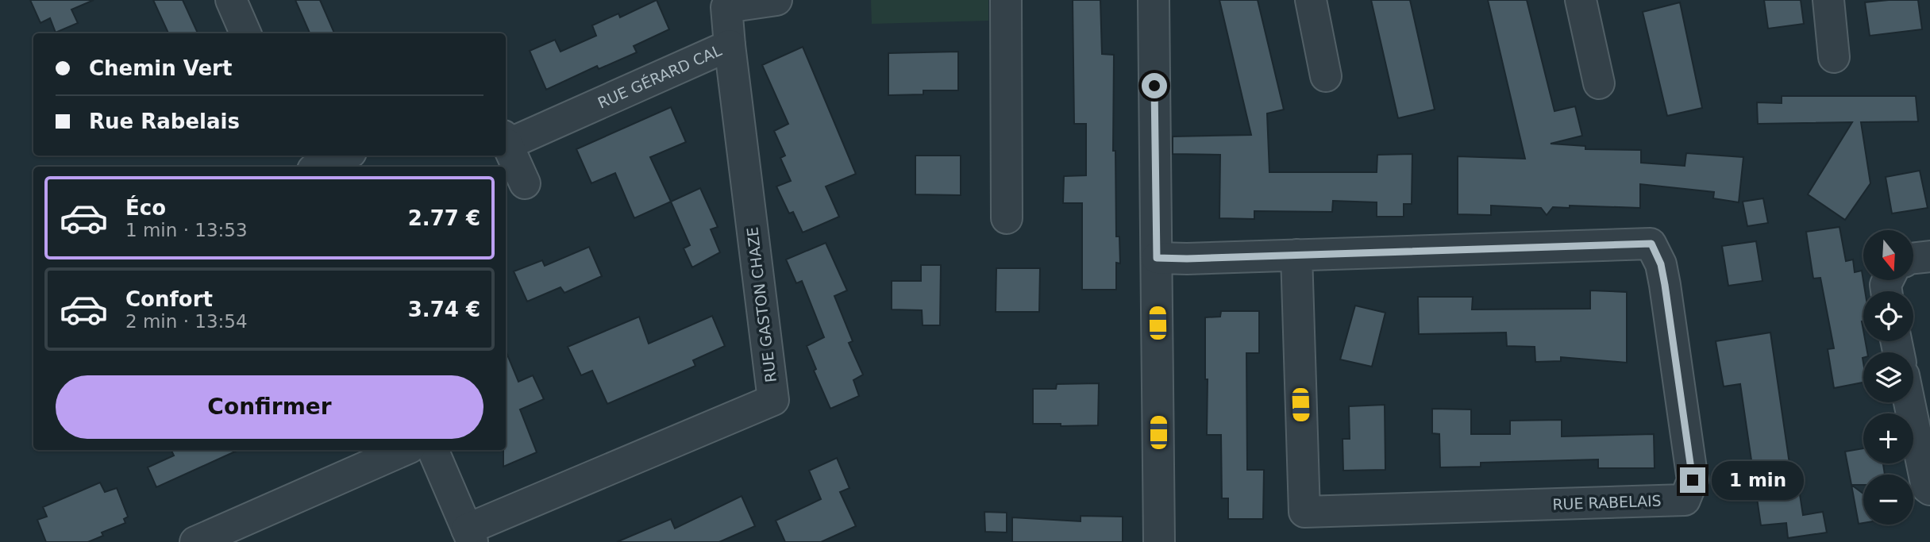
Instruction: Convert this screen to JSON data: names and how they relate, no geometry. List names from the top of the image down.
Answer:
{
  "streets": {
    "street": ["RUE GÉRARD CAL", "RUE GASTON CHAZE", "RUE RABELAIS"]
  },
  "crossings": [
    ["RUE GÉRARD CAL", "RUE GASTON CHAZE"]
  ],
  "north": "bottom",
  "page": {
    "banner": ["Chemin Vert", "Rue Rabelais"],
    "list": [
      {
        "name": "Éco",
        "note": "1 min · 13:53",
        "value": "2.77 €"
      },
      {
        "name": "Confort",
        "note": "2 min · 13:54",
        "value": "3.74 €"
      }
    ],
    "map_buttons": ["+", "−"],
    "buttons": "Confirmer",
    "bubble": "1 min"
  }
}
